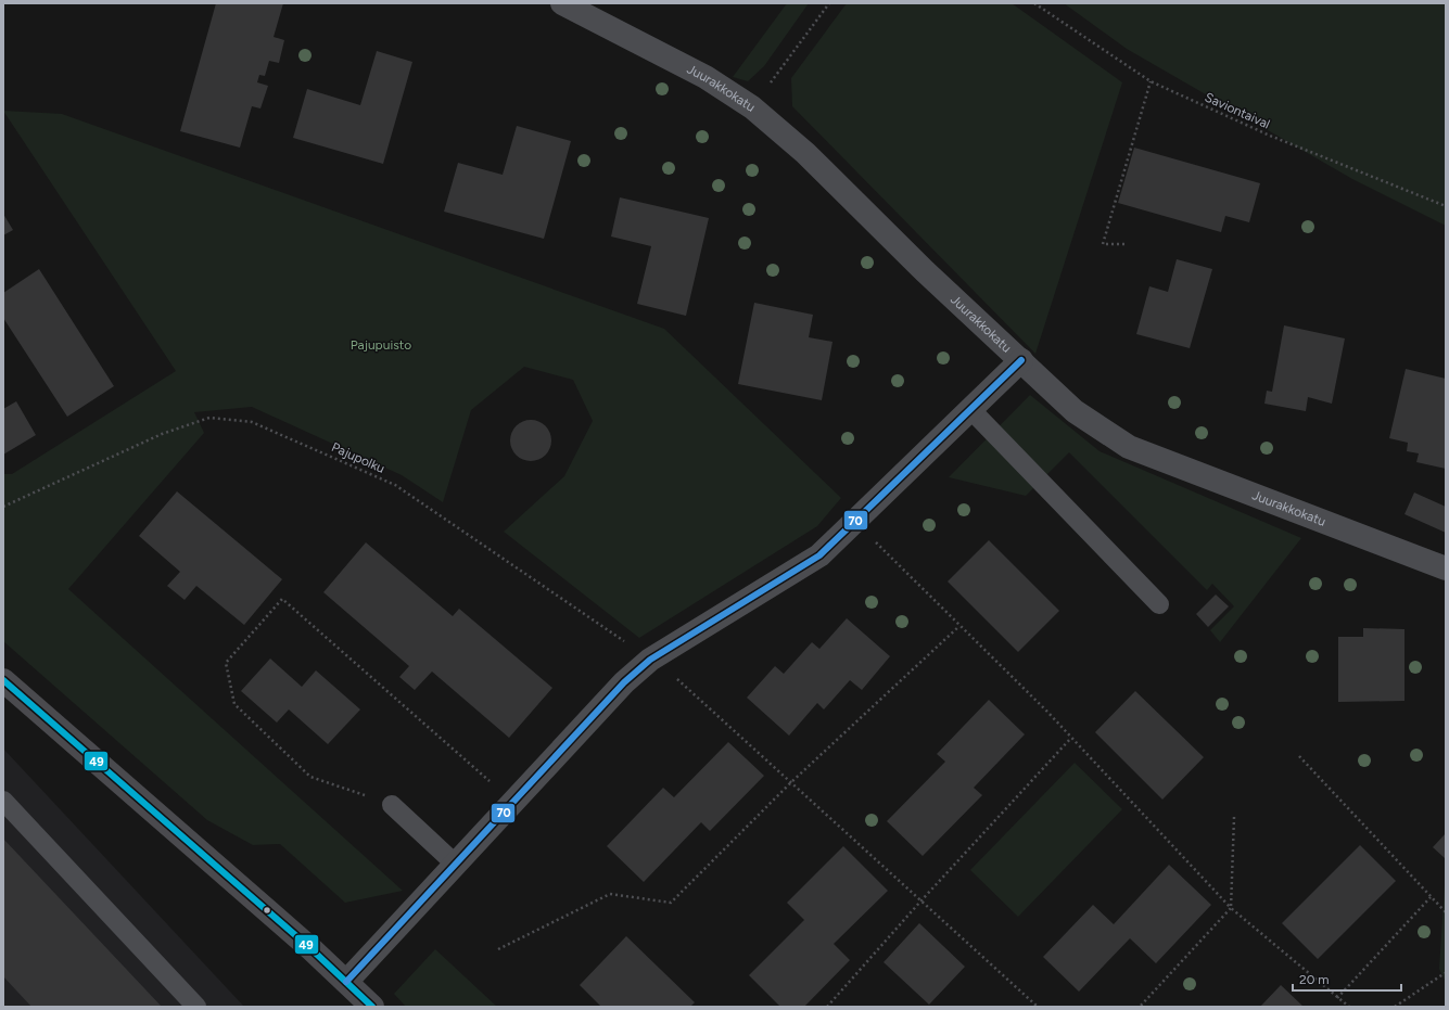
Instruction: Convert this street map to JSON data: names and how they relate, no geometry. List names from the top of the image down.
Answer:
{
  "streets": {
    "street": ["Juurakkokatu"],
    "path": ["Saviontaival", "Pajupolku"]
  },
  "parks": ["Pajupuisto"],
  "lines": ["transit line 70", "transit line 49"],
  "scale_bar": "20 m"
}
